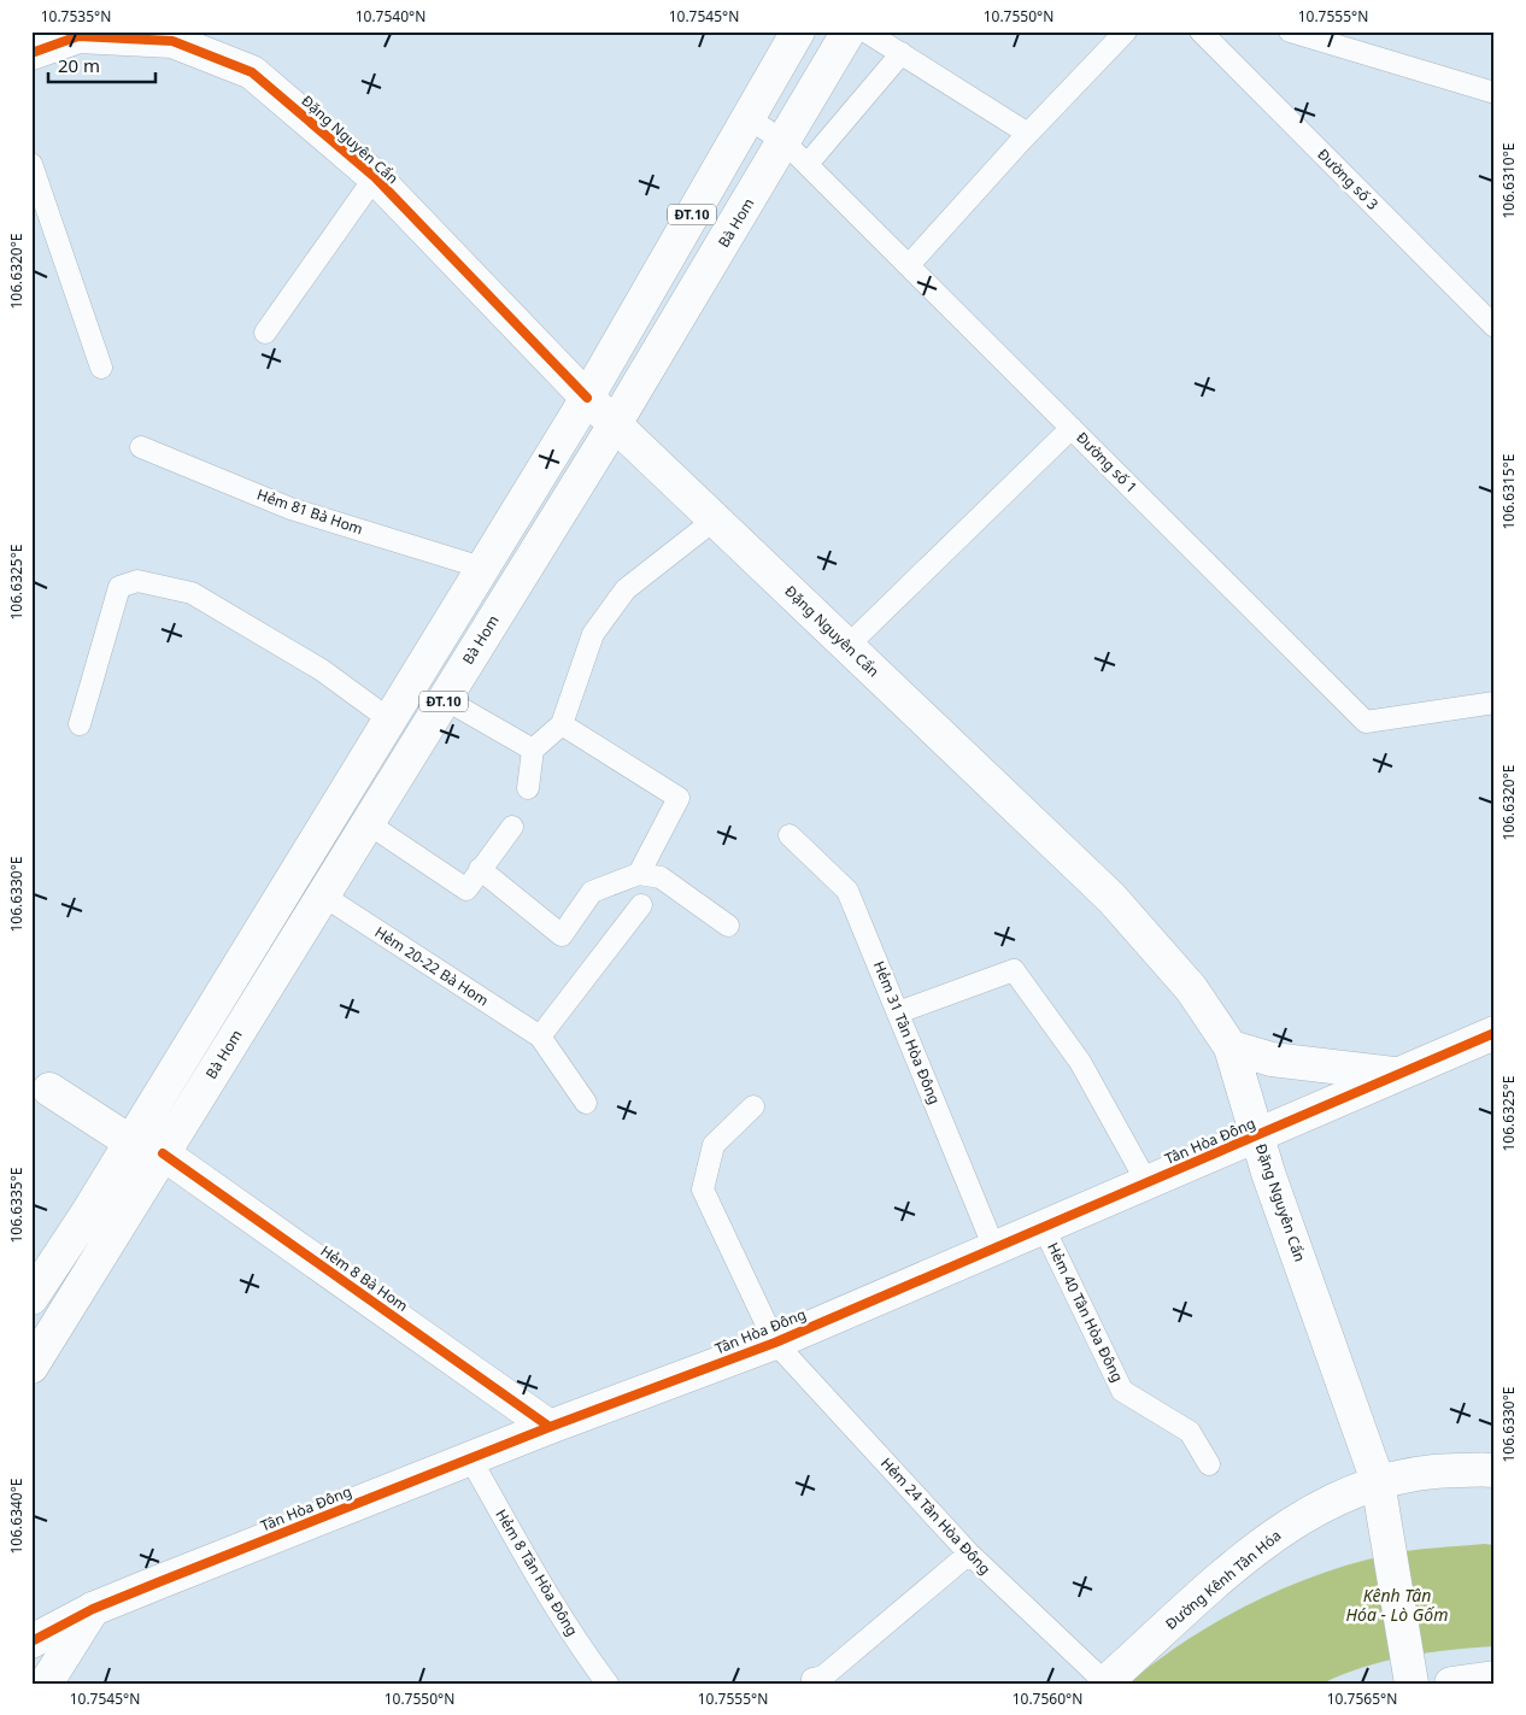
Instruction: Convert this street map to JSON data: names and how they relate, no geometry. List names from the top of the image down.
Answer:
{
  "streets": {
    "main road": [
      "Đặng Nguyên Cẩn",
      "ĐT.10",
      "Bà Hom",
      "Tân Hòa Đông",
      "Hẻm 8 Bà Hom",
      "Đường Kênh Tân Hóa"
    ],
    "lane": [
      "Đường số 3",
      "Đường số 1",
      "Hẻm 81 Bà Hom",
      "Hẻm 20-22 Bà Hom",
      "Hẻm 31 Tân Hòa Đông",
      "Hẻm 40 Tân Hòa Đông",
      "Hẻm 24 Tân Hòa Đông",
      "Hẻm 8 Tân Hòa Đông"
    ]
  },
  "crossings": [
    ["Đặng Nguyên Cẩn", "ĐT.10"],
    ["Đặng Nguyên Cẩn", "Bà Hom"],
    ["Đặng Nguyên Cẩn", "Tân Hòa Đông"],
    ["Đặng Nguyên Cẩn", "Đường Kênh Tân Hóa"],
    ["ĐT.10", "Đường số 1"],
    ["ĐT.10", "Hẻm 81 Bà Hom"],
    ["Bà Hom", "Đường số 1"],
    ["Bà Hom", "Hẻm 20-22 Bà Hom"],
    ["Bà Hom", "Hẻm 8 Bà Hom"],
    ["Hẻm 31 Tân Hòa Đông", "Tân Hòa Đông"],
    ["Tân Hòa Đông", "Hẻm 8 Bà Hom"],
    ["Tân Hòa Đông", "Hẻm 40 Tân Hòa Đông"],
    ["Tân Hòa Đông", "Hẻm 24 Tân Hòa Đông"],
    ["Tân Hòa Đông", "Hẻm 8 Tân Hòa Đông"],
    ["Hẻm 24 Tân Hòa Đông", "Đường Kênh Tân Hóa"]
  ],
  "water": ["Kênh Tân Hóa - Lò Gốm"],
  "scale_bar": "20 m",
  "coordinates": [
    "10.7535°N",
    "10.7540°N",
    "10.7545°N",
    "10.7550°N",
    "10.7555°N",
    "106.6310°E",
    "106.6320°E",
    "106.6315°E",
    "106.6325°E",
    "106.6330°E",
    "106.6335°E",
    "106.6340°E",
    "10.7560°N",
    "10.7565°N"
  ]
}
